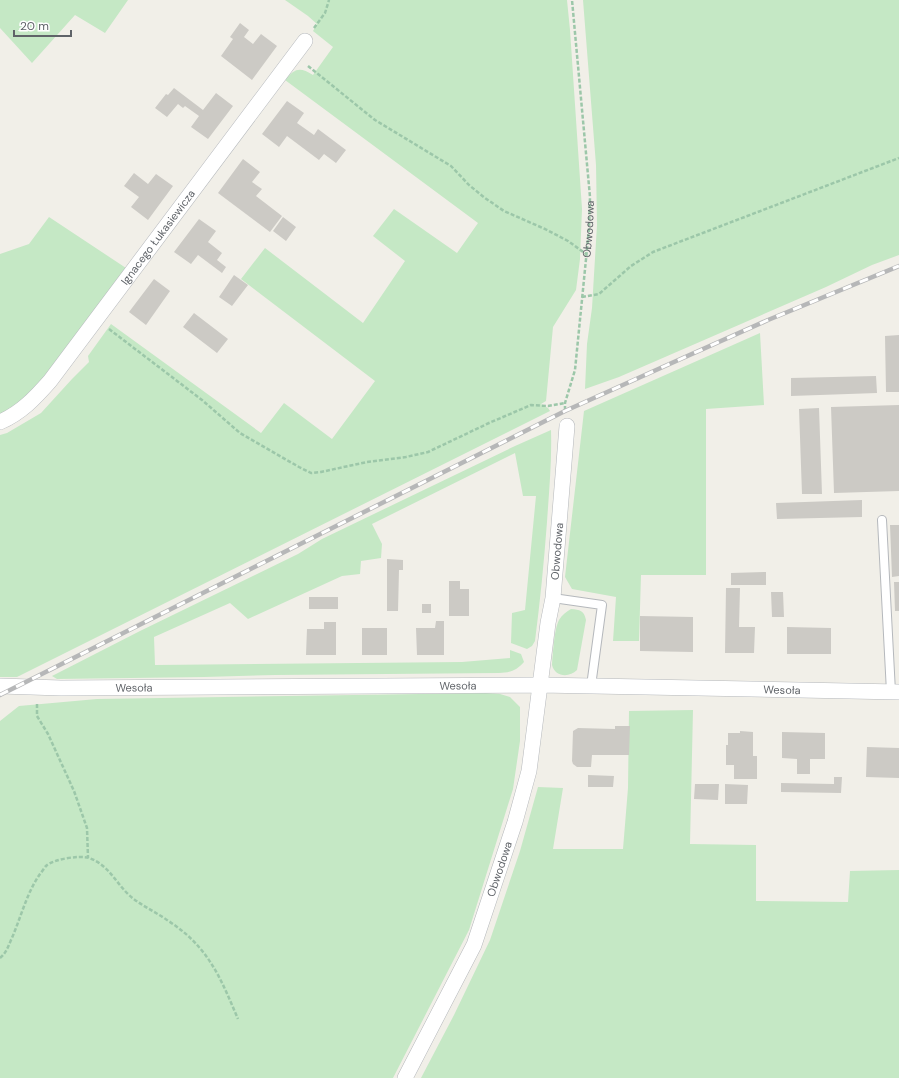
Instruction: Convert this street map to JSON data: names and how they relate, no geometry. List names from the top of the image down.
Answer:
{
  "streets": {
    "street": ["Obwodowa", "Ignacego Łukasiewicza", "Wesoła"]
  },
  "crossings": [
    ["Obwodowa", "Wesoła"]
  ],
  "scale_bar": "20 m"
}
